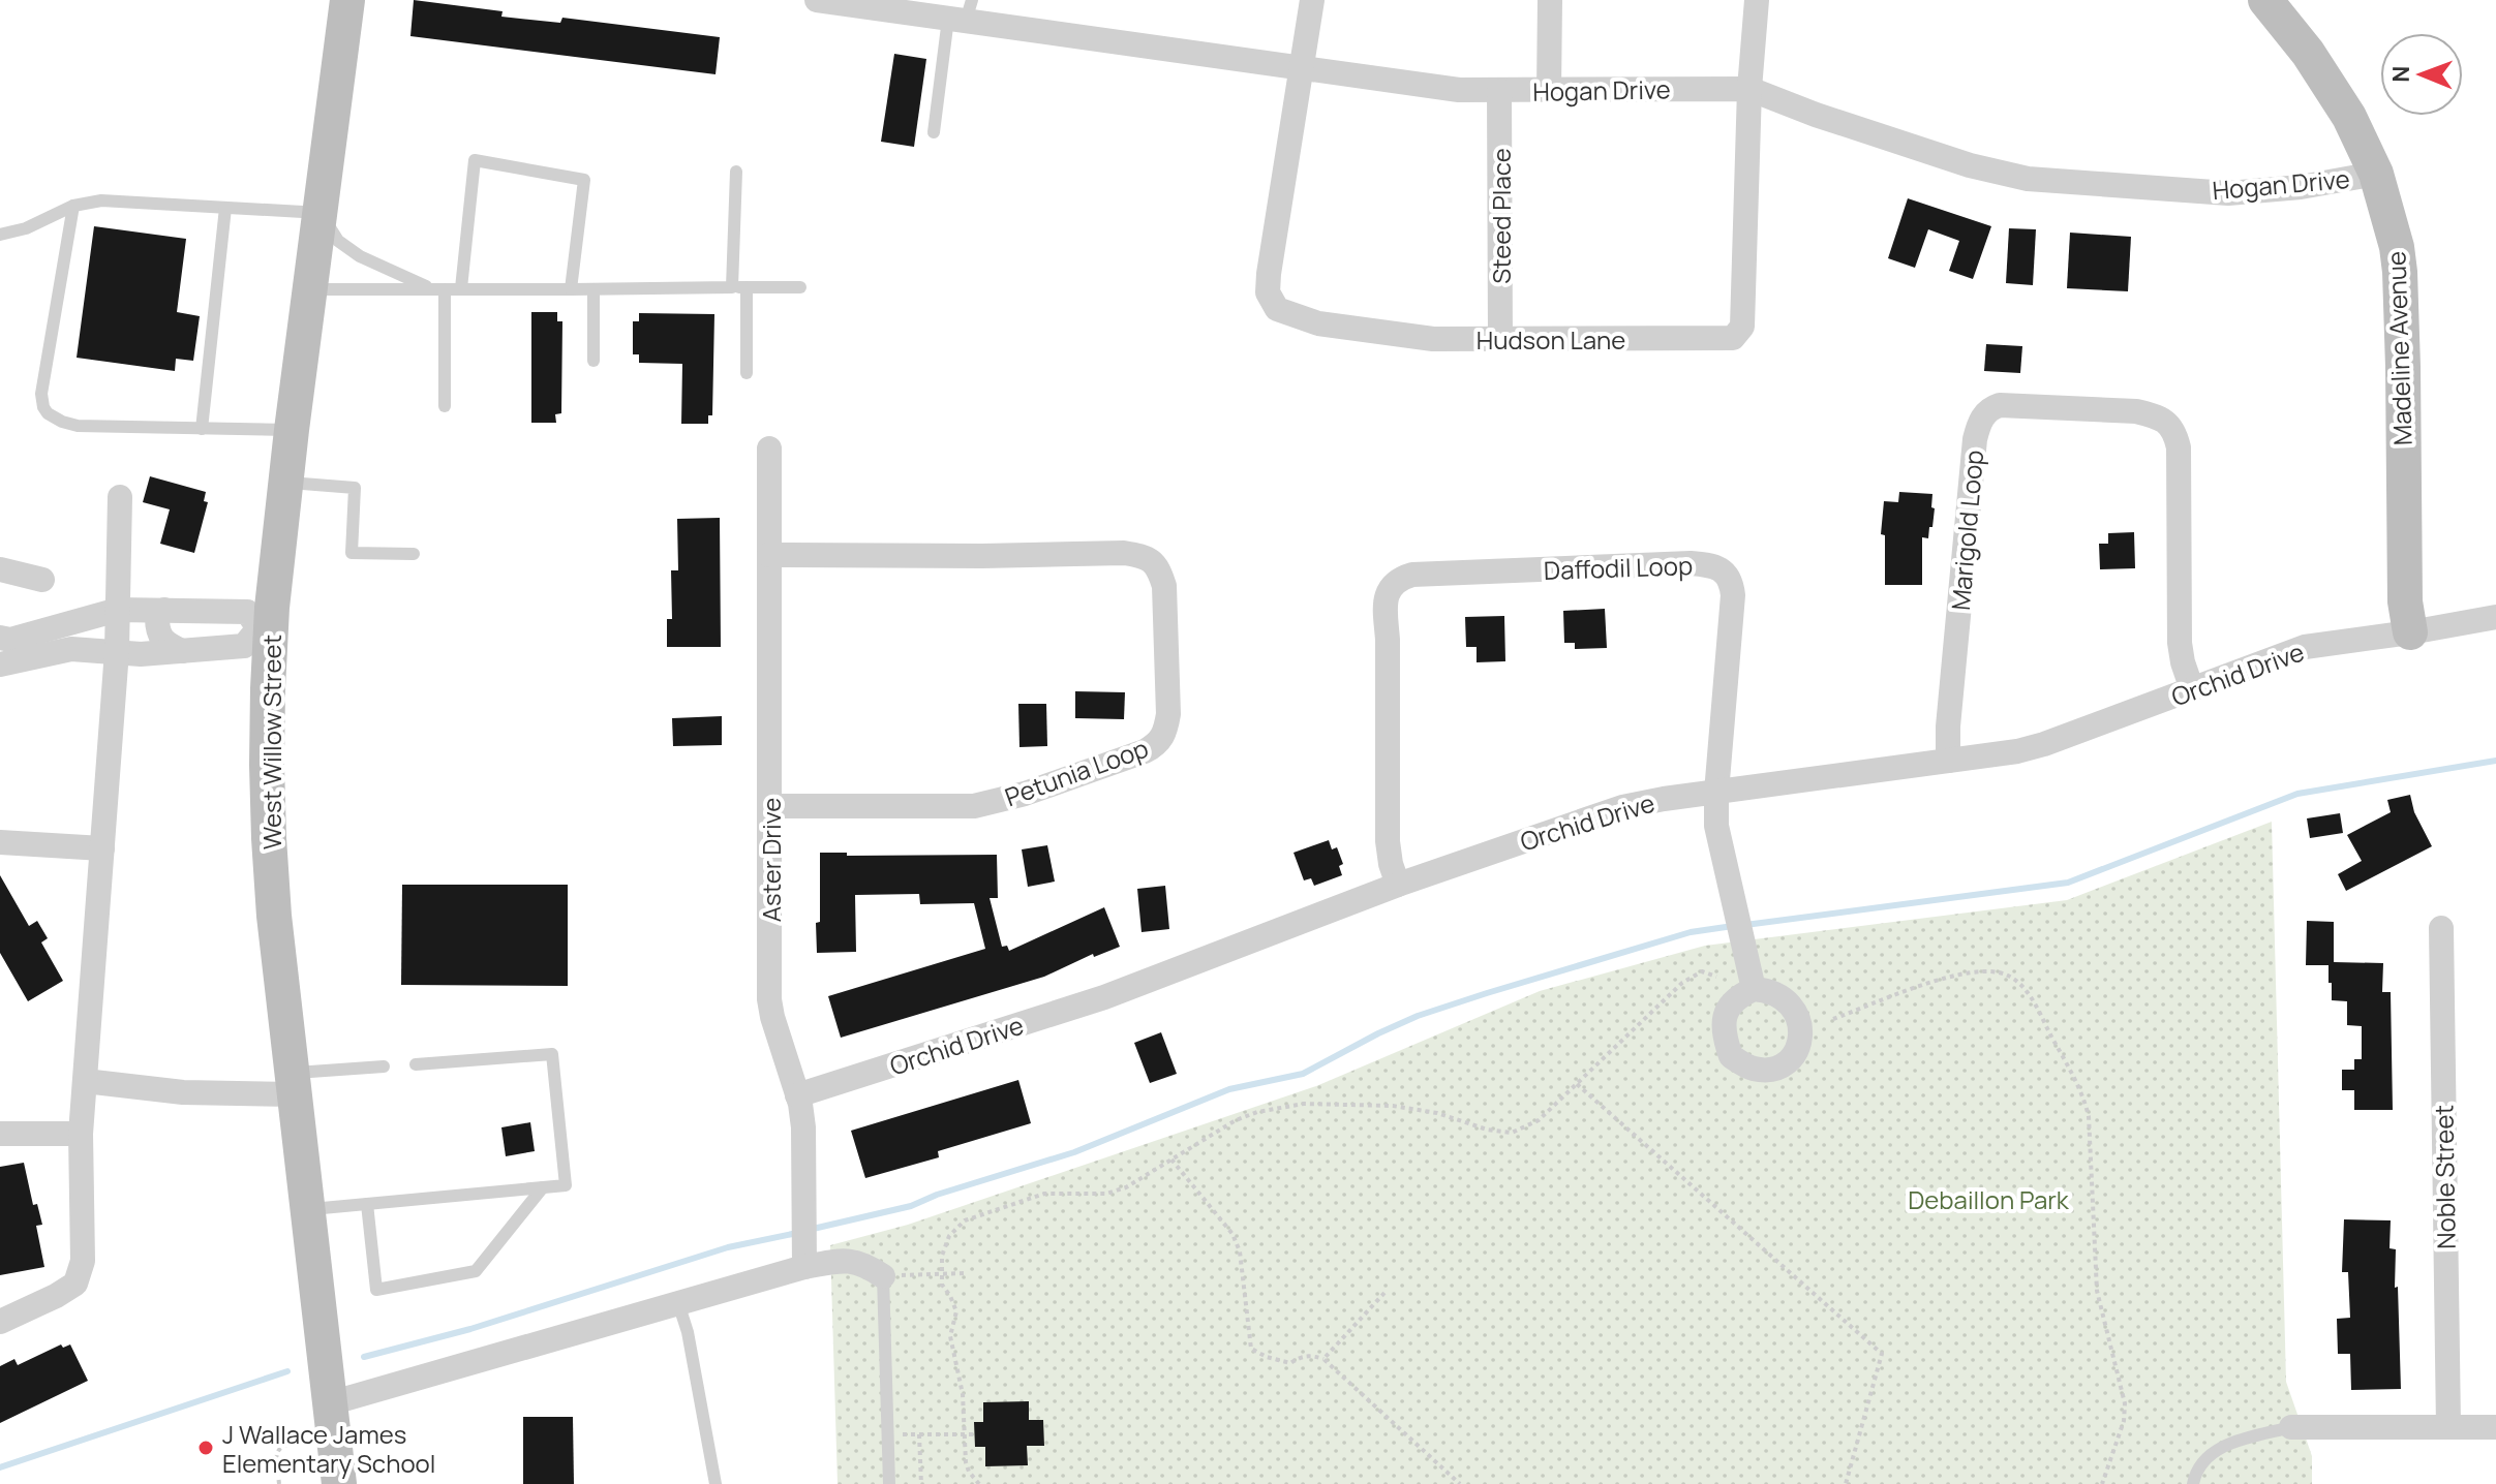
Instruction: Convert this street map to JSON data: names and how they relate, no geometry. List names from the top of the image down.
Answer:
{
  "streets": {
    "main road": ["Madeline Avenue", "West Willow Street"],
    "street": [
      "Hogan Drive",
      "Steed Place",
      "Hudson Lane",
      "Marigold Loop",
      "Daffodil Loop",
      "Orchid Drive",
      "Petunia Loop",
      "Aster Drive",
      "Noble Street"
    ]
  },
  "crossings": [
    ["Hogan Drive", "Steed Place"],
    ["Hogan Drive", "Hudson Lane"],
    ["Hogan Drive", "Madeline Avenue"],
    ["Steed Place", "Hudson Lane"],
    ["Madeline Avenue", "Orchid Drive"],
    ["Marigold Loop", "Orchid Drive"],
    ["Daffodil Loop", "Orchid Drive"],
    ["Orchid Drive", "Aster Drive"],
    ["Petunia Loop", "Aster Drive"]
  ],
  "parks": ["Debaillon Park"],
  "places": ["J Wallace James Elementary School"],
  "north": "left"
}
